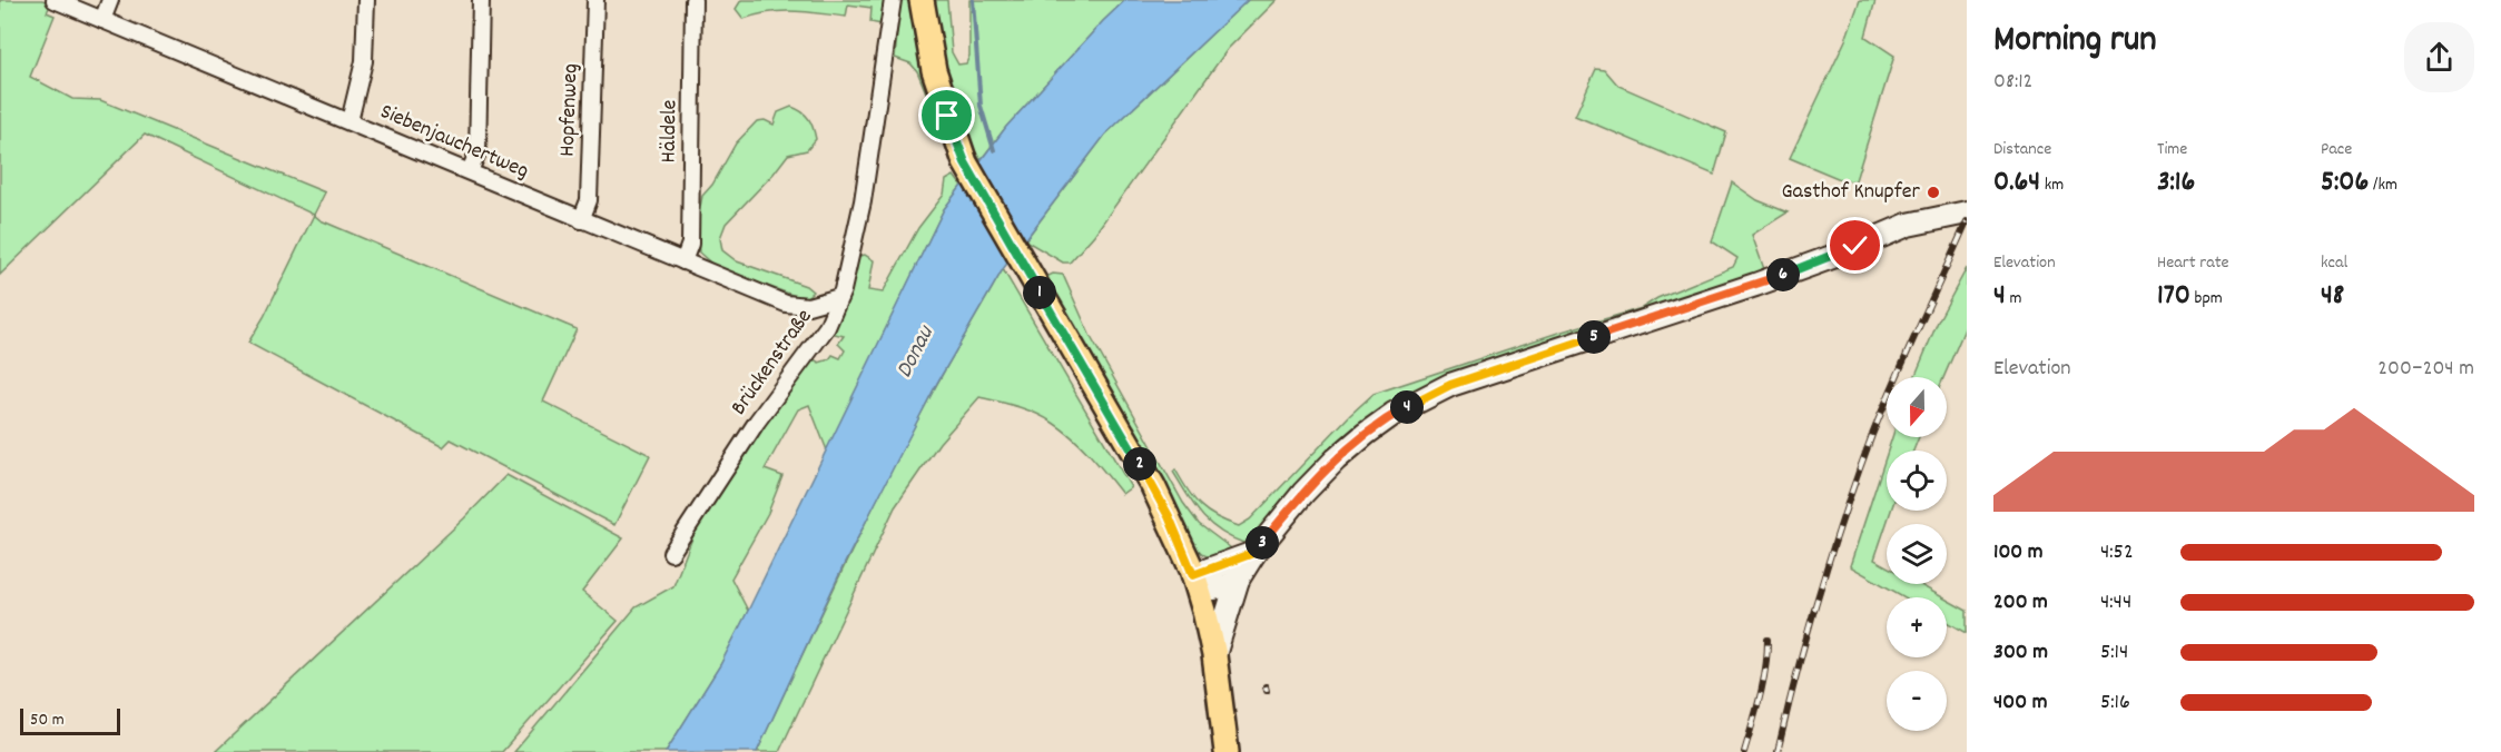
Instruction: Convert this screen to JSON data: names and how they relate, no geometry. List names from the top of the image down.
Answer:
{
  "streets": {
    "street": [
      "Hopfenweg",
      "Häldele",
      "Siebenjauchertweg",
      "Brückenstraße"
    ]
  },
  "crossings": [
    ["Hopfenweg", "Siebenjauchertweg"],
    ["Häldele", "Siebenjauchertweg"],
    ["Siebenjauchertweg", "Brückenstraße"]
  ],
  "water": ["Donau"],
  "places": ["Gasthof Knupfer"],
  "scale_bar": "50 m",
  "north": "bottom",
  "page": {
    "heading": ["Morning run", "08:12"],
    "stats": [
      ["Distance", "0.64 km"],
      ["Time", "3:16"],
      ["Pace", "5:06 /km"],
      ["Elevation", "4 m"],
      ["Heart rate", "170 bpm"],
      ["kcal", "48"]
    ],
    "pins": [
      "6",
      "1",
      "5",
      "4",
      "2",
      "3"
    ],
    "chart": ["Elevation", "200–204 m"],
    "map_buttons": ["+", "−"],
    "list": [
      {
        "name": "100 m",
        "note": "4:52"
      },
      {
        "name": "200 m",
        "note": "4:44"
      },
      {
        "name": "300 m",
        "note": "5:14"
      },
      {
        "name": "400 m",
        "note": "5:16"
      }
    ],
    "scale": "50 m"
  }
}
